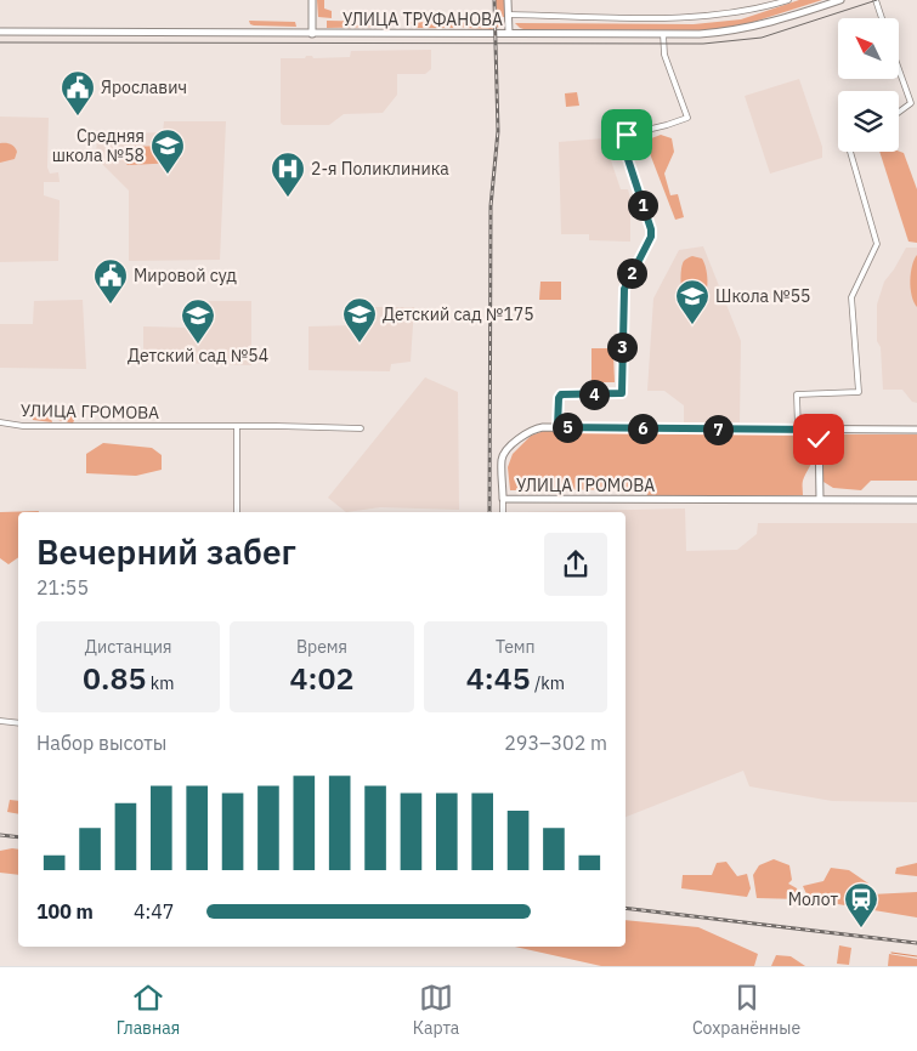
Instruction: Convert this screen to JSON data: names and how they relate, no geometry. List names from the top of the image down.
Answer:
{
  "streets": {
    "street": ["УЛИЦА ТРУФАНОВА", "УЛИЦА ГРОМОВА"]
  },
  "places": {
    "public building": ["Ярославич", "Мировой суд"],
    "school or university": [
      "Средняя школа №58",
      "Школа №55",
      "Детский сад №175",
      "Детский сад №54"
    ],
    "hospital": ["2-я Поликлиника"],
    "station": ["Молот"]
  },
  "north": "top left",
  "page": {
    "pins": [
      "1",
      "2",
      "3",
      "4",
      "5",
      "6",
      "7"
    ],
    "heading": ["Вечерний забег", "21:55"],
    "stats": [
      ["Дистанция", "0.85 km"],
      ["Время", "4:02"],
      ["Темп", "4:45 /km"]
    ],
    "chart": ["Набор высоты", "293–302 m"],
    "list": [
      {
        "name": "100 m",
        "note": "4:47"
      }
    ],
    "tabs": ["Главная", "Карта", "Сохранённые"]
  }
}
